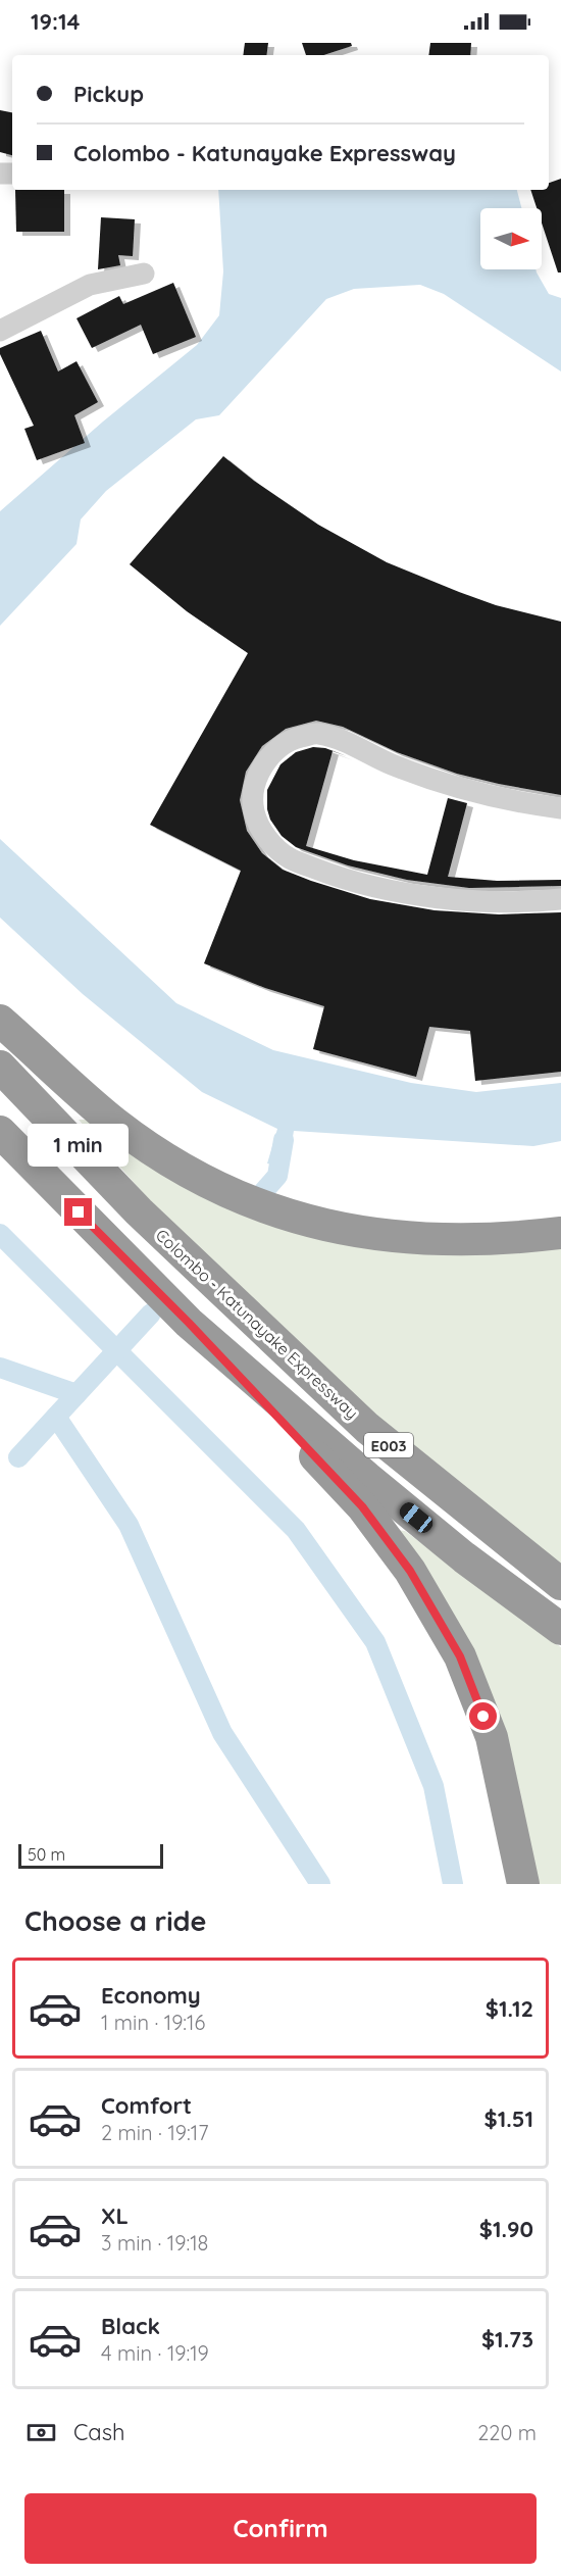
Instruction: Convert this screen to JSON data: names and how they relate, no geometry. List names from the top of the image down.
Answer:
{
  "streets": {
    "highway": ["Colombo - Katunayake Expressway", "E003"]
  },
  "scale_bar": "50 m",
  "north": "right",
  "page": {
    "status": "19:14",
    "banner": ["Pickup", "Colombo - Katunayake Expressway"],
    "bubble": "1 min",
    "scale": "50 m",
    "heading": "Choose a ride",
    "list": [
      {
        "name": "Economy",
        "note": "1 min · 19:16",
        "value": "$1.12"
      },
      {
        "name": "Comfort",
        "note": "2 min · 19:17",
        "value": "$1.51"
      },
      {
        "name": "XL",
        "note": "3 min · 19:18",
        "value": "$1.90"
      },
      {
        "name": "Black",
        "note": "4 min · 19:19",
        "value": "$1.73"
      }
    ],
    "pay": ["Cash", "220 m"],
    "buttons": "Confirm"
  }
}
